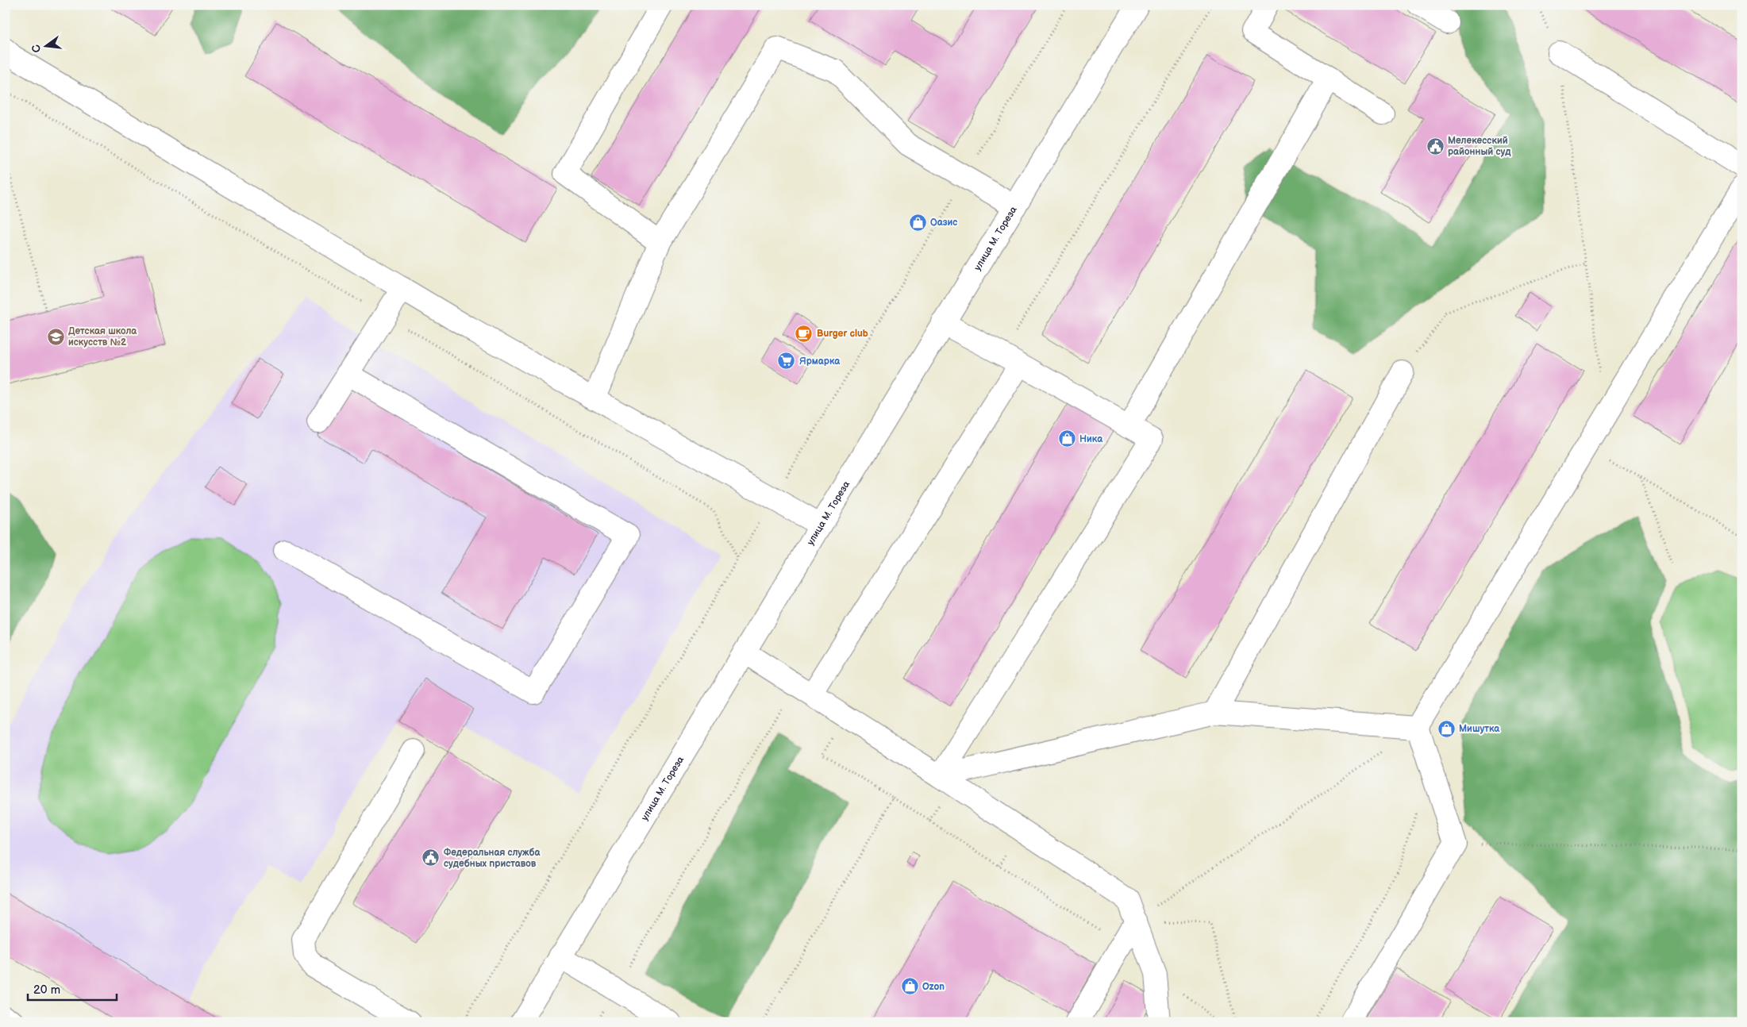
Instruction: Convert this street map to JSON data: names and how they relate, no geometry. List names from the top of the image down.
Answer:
{
  "streets": {
    "street": ["улица М. Тореза"]
  },
  "places": {
    "public building": ["Мелекесский районный суд", "Федеральная служба судебных приставов"],
    "shop": [
      "Оазис",
      "Ника",
      "Мишутка",
      "Ozon"
    ],
    "cafe": ["Burger club"],
    "school or university": ["Детская школа искусств №2"],
    "supermarket": ["Ярмарка"]
  },
  "scale_bar": "20 m",
  "north": "left"
}
